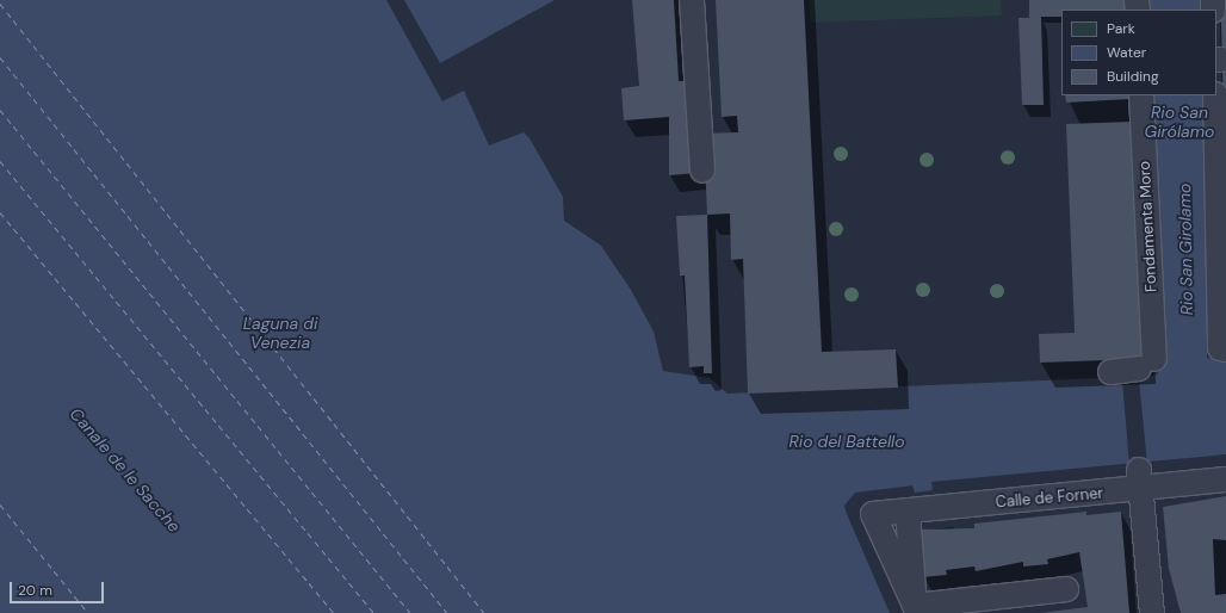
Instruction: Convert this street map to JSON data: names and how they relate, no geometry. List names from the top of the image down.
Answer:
{
  "streets": {
    "street": ["Fondamenta Moro", "Calle de Forner"]
  },
  "water": [
    "Rio San Girólamo",
    "Rio San Girolamo",
    "Laguna di Venezia",
    "Rio del Battello",
    "Canale de le Sacche"
  ],
  "legend": ["Park", "Water", "Building"],
  "scale_bar": "20 m"
}
